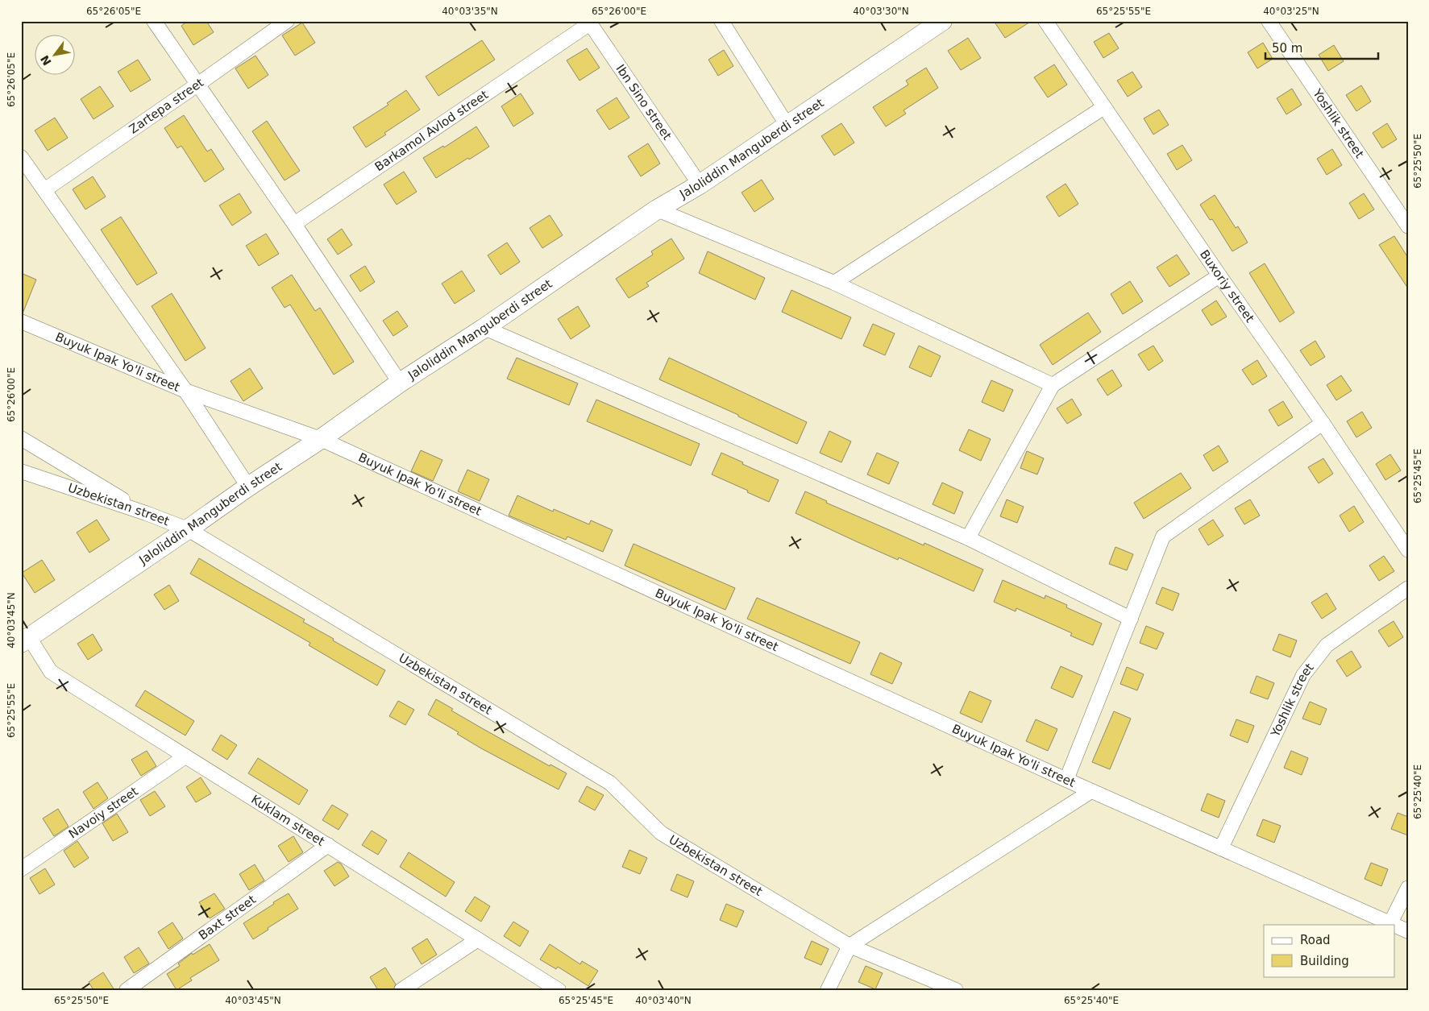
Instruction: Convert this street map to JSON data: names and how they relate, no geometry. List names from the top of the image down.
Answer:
{
  "streets": {
    "street": [
      "Ibn Sino street",
      "Zartepa street",
      "Yoshlik street",
      "Barkamol Avlod street",
      "Jaloliddin Manguberdi street",
      "Buxoriy street",
      "Buyuk Ipak Yo'li street",
      "Uzbekistan street",
      "Navoiy street",
      "Kuklam street",
      "Baxt street"
    ]
  },
  "crossings": [
    ["Ibn Sino street", "Barkamol Avlod street"],
    ["Ibn Sino street", "Jaloliddin Manguberdi street"],
    ["Yoshlik street", "Buyuk Ipak Yo'li street"],
    ["Jaloliddin Manguberdi street", "Buyuk Ipak Yo'li street"],
    ["Jaloliddin Manguberdi street", "Uzbekistan street"],
    ["Jaloliddin Manguberdi street", "Kuklam street"],
    ["Navoiy street", "Kuklam street"],
    ["Kuklam street", "Baxt street"]
  ],
  "legend": ["Road", "Building"],
  "scale_bar": "50 m",
  "north": "bottom left",
  "coordinates": [
    "65°26'05\"E",
    "40°03'35\"N",
    "65°26'00\"E",
    "40°03'30\"N",
    "65°25'55\"E",
    "40°03'25\"N",
    "65°25'50\"E",
    "65°25'45\"E",
    "40°03'45\"N",
    "65°25'40\"E",
    "40°03'40\"N"
  ]
}
